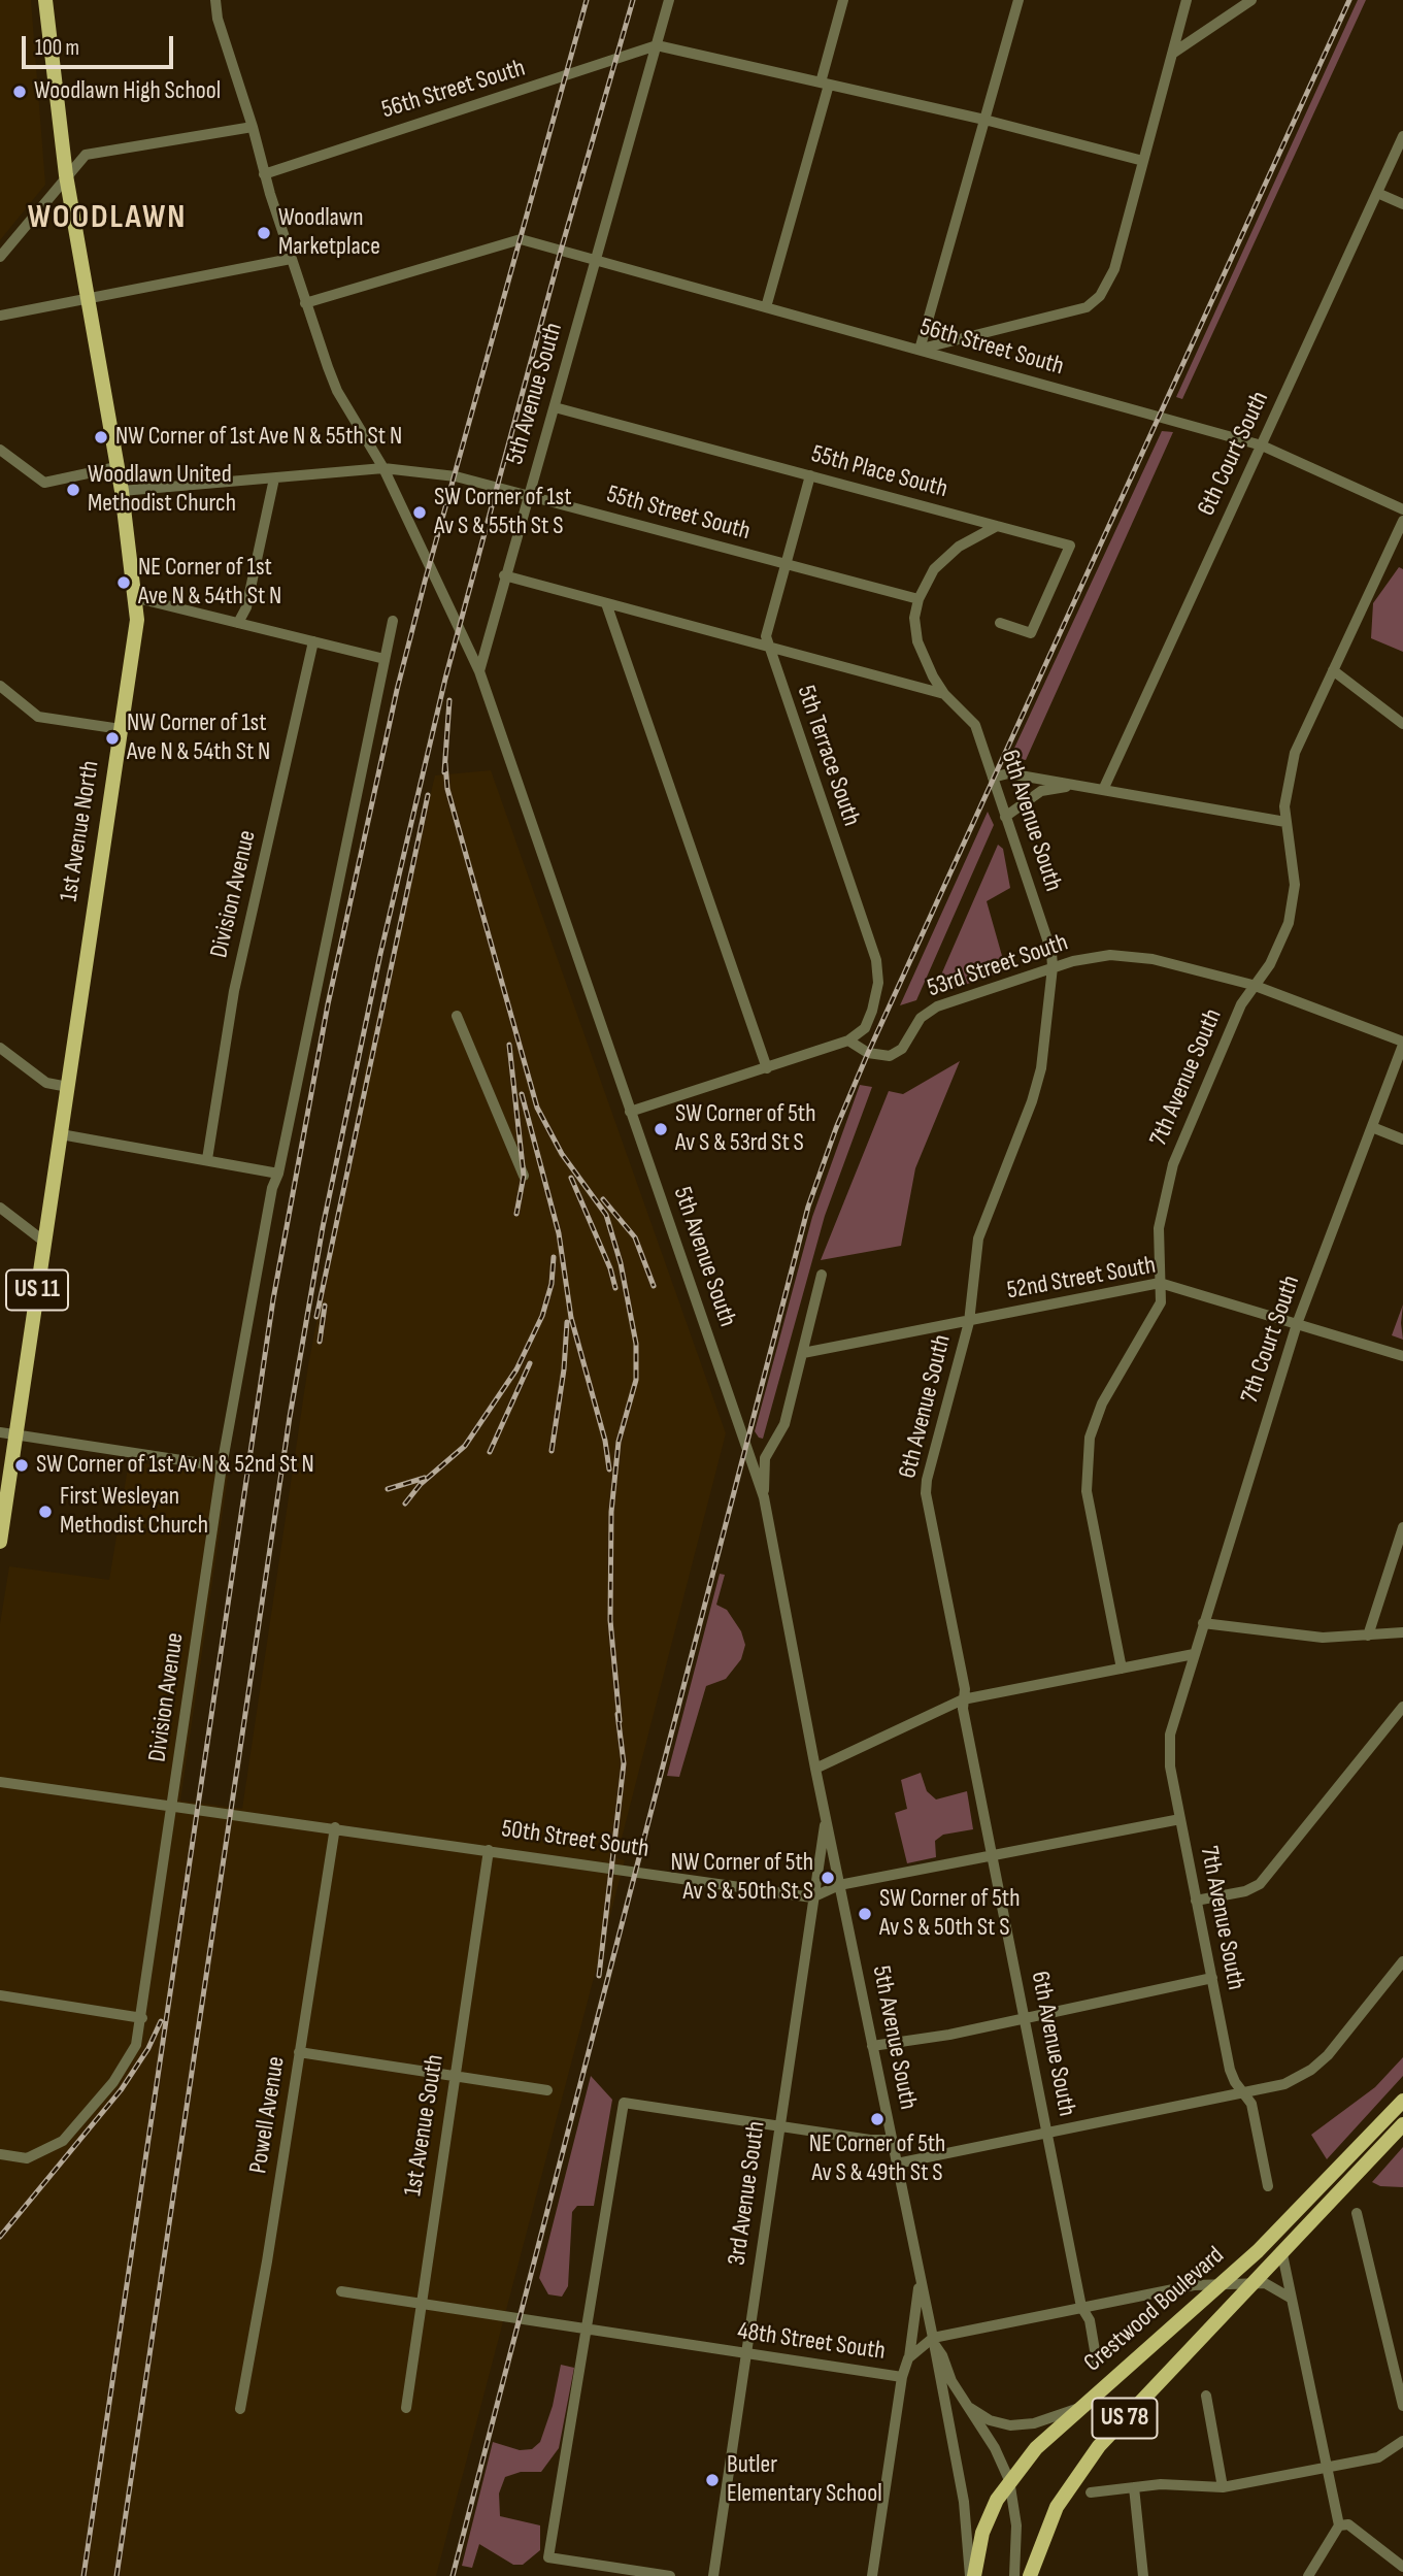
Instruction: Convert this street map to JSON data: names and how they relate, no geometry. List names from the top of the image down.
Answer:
{
  "streets": {
    "main road": [
      "1st Avenue North",
      "US 11",
      "Crestwood Boulevard",
      "US 78"
    ],
    "street": [
      "56th Street South",
      "5th Avenue South",
      "6th Court South",
      "55th Place South",
      "55th Street South",
      "5th Terrace South",
      "6th Avenue South",
      "Division Avenue",
      "53rd Street South",
      "7th Avenue South",
      "52nd Street South",
      "7th Court South",
      "50th Street South",
      "Powell Avenue",
      "1st Avenue South",
      "3rd Avenue South",
      "48th Street South"
    ]
  },
  "crossings": [
    ["56th Street South", "5th Avenue South"],
    ["56th Street South", "6th Court South"],
    ["5th Avenue South", "55th Place South"],
    ["5th Avenue South", "55th Street South"],
    ["5th Avenue South", "3rd Avenue South"],
    ["5th Avenue South", "Crestwood Boulevard"],
    ["5th Avenue South", "48th Street South"],
    ["55th Place South", "5th Terrace South"],
    ["55th Place South", "6th Avenue South"],
    ["55th Street South", "5th Terrace South"],
    ["55th Street South", "6th Avenue South"],
    ["55th Street South", "1st Avenue North"],
    ["5th Terrace South", "53rd Street South"],
    ["6th Avenue South", "53rd Street South"],
    ["6th Avenue South", "52nd Street South"],
    ["6th Avenue South", "48th Street South"],
    ["Division Avenue", "50th Street South"],
    ["53rd Street South", "7th Avenue South"],
    ["53rd Street South", "7th Court South"],
    ["7th Avenue South", "52nd Street South"],
    ["7th Avenue South", "7th Court South"],
    ["52nd Street South", "7th Court South"],
    ["50th Street South", "Powell Avenue"],
    ["50th Street South", "1st Avenue South"],
    ["50th Street South", "3rd Avenue South"],
    ["1st Avenue South", "48th Street South"],
    ["3rd Avenue South", "48th Street South"],
    ["Crestwood Boulevard", "48th Street South"]
  ],
  "districts": ["WOODLAWN"],
  "places": [
    "Woodlawn High School",
    "Woodlawn Marketplace",
    "NW Corner of 1st Ave N & 55th St N",
    "Woodlawn United Methodist Church",
    "SW Corner of 1st Av S & 55th St S",
    "NE Corner of 1st Ave N & 54th St N",
    "NW Corner of 1st Ave N & 54th St N",
    "SW Corner of 5th Av S & 53rd St S",
    "SW Corner of 1st Av N & 52nd St N",
    "First Wesleyan Methodist Church",
    "NW Corner of 5th Av S & 50th St S",
    "SW Corner of 5th Av S & 50th St S",
    "NE Corner of 5th Av S & 49th St S",
    "Butler Elementary School"
  ],
  "scale_bar": "100 m"
}
